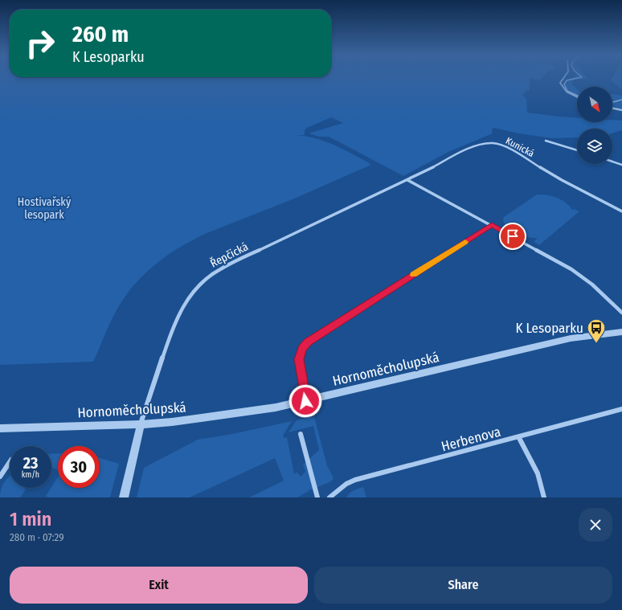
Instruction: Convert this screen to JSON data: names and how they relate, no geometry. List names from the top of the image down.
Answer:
{
  "streets": {
    "street": [
      "Kunická",
      "Řepčická",
      "Hornoměcholupská",
      "Herbenova"
    ]
  },
  "crossings": [
    ["Kunická", "Řepčická"],
    ["Řepčická", "Hornoměcholupská"]
  ],
  "parks": ["Hostivařský lesopark"],
  "places": {
    "bus stop": ["K Lesoparku"]
  },
  "north": "bottom right",
  "page": {
    "turn": ["260 m", "K Lesoparku"],
    "speed": "23 km/h",
    "limit": "30",
    "heading": ["1 min", "280 m · 07:29"],
    "buttons": ["Exit", "Share"]
  }
}
